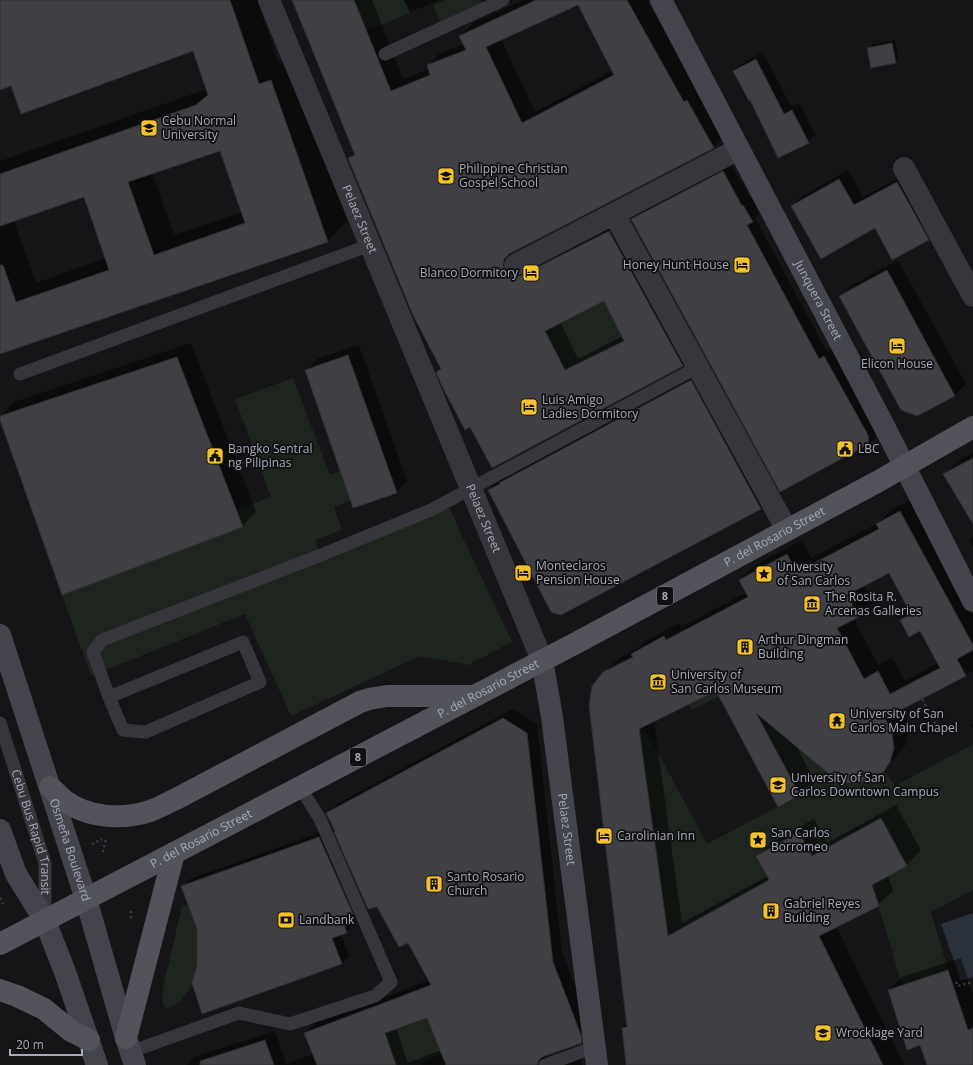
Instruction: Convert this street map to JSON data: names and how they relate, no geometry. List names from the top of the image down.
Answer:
{
  "streets": {
    "main road": ["P. del Rosario Street", "8"],
    "street": ["Pelaez Street", "Junquera Street", "Osmeña Boulevard"],
    "lane": ["Cebu Bus Rapid Transit"]
  },
  "crossings": [
    ["Pelaez Street", "P. del Rosario Street"],
    ["Junquera Street", "P. del Rosario Street"],
    ["P. del Rosario Street", "Cebu Bus Rapid Transit"],
    ["P. del Rosario Street", "Osmeña Boulevard"]
  ],
  "places": {
    "school or university": [
      "Cebu Normal University",
      "Philippine Christian Gospel School",
      "University of San Carlos Downtown Campus",
      "Wrocklage Yard"
    ],
    "hotel": [
      "Honey Hunt House",
      "Blanco Dormitory",
      "Elicon House",
      "Luis Amigo Ladies Dormitory",
      "Monteclaros Pension House",
      "Carolinian Inn"
    ],
    "public building": ["LBC", "Bangko Sentral ng Pilipinas"],
    "place": ["University of San Carlos", "San Carlos Borromeo"],
    "museum": ["The Rosita R. Arcenas Galleries", "University of San Carlos Museum"],
    "building": ["Arthur Dingman Building", "Santo Rosario Church", "Gabriel Reyes Building"],
    "temple": ["University of San Carlos Main Chapel"],
    "bank": ["Landbank"]
  },
  "scale_bar": "20 m"
}
